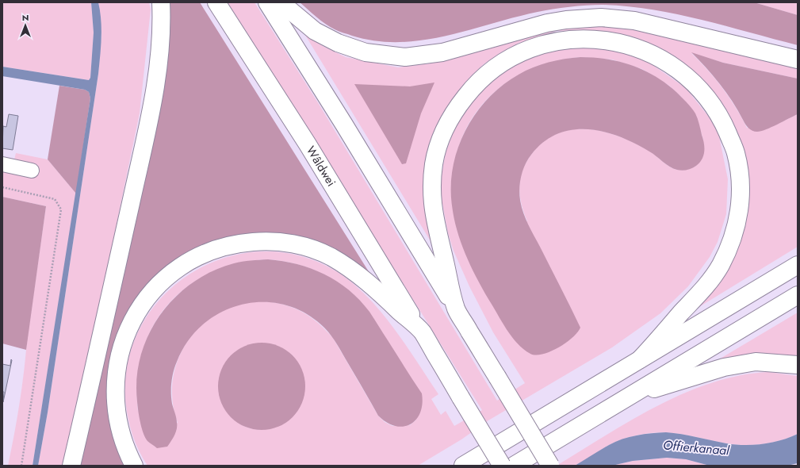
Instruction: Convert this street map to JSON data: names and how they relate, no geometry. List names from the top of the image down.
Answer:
{
  "streets": {
    "highway": ["Wâldwei"]
  },
  "water": ["Offierkanaal"],
  "north": "top"
}
